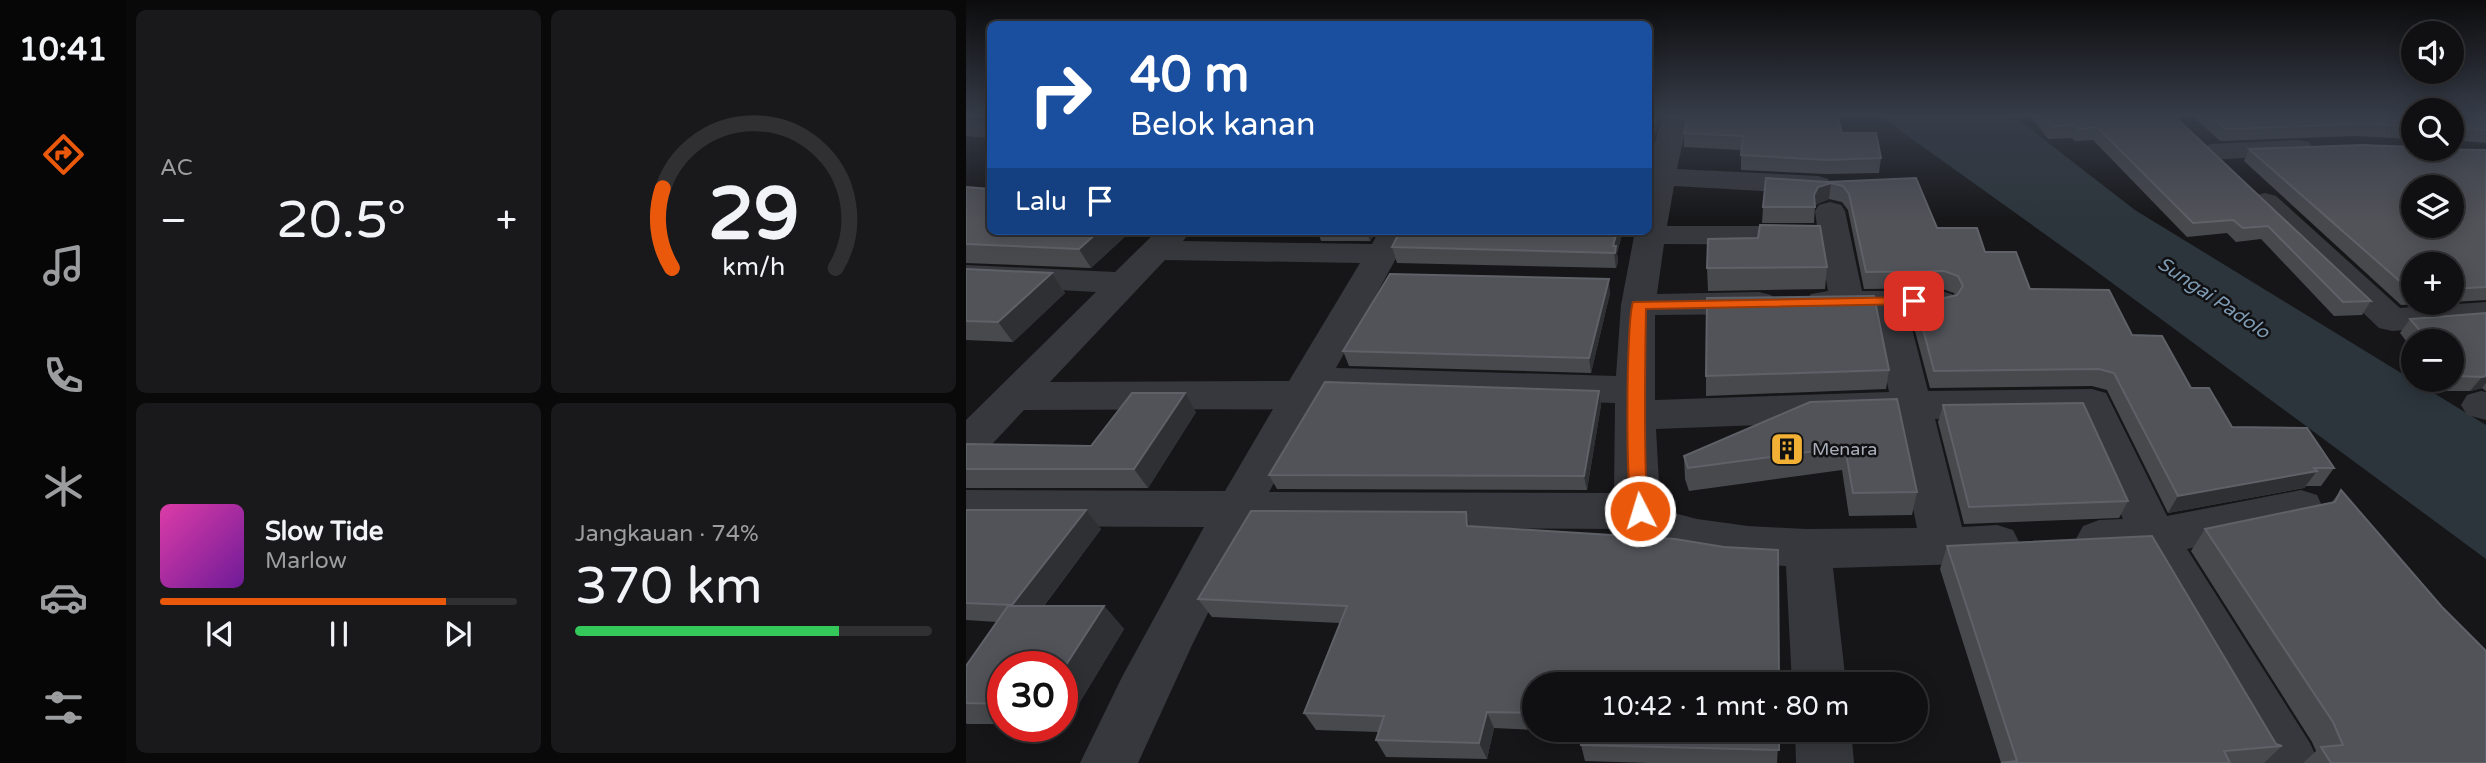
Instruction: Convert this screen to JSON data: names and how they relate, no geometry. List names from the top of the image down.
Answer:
{
  "water": ["Sungai Padolo"],
  "places": {
    "building": ["Menara"]
  },
  "page": {
    "tabs": "10:41",
    "tile": [
      "AC",
      ["Jangkauan · 74%", "370 km"]
    ],
    "map_buttons": ["+", "−"],
    "turn": ["40 m", "Belok kanan"],
    "then": "Lalu",
    "heat": ["−", "20.5°", "+"],
    "song": ["Slow Tide", "Marlow"],
    "limit": "30",
    "trip": "10:42 · 1 mnt · 80 m",
    "gauge": ["29", "km/h"]
  }
}
